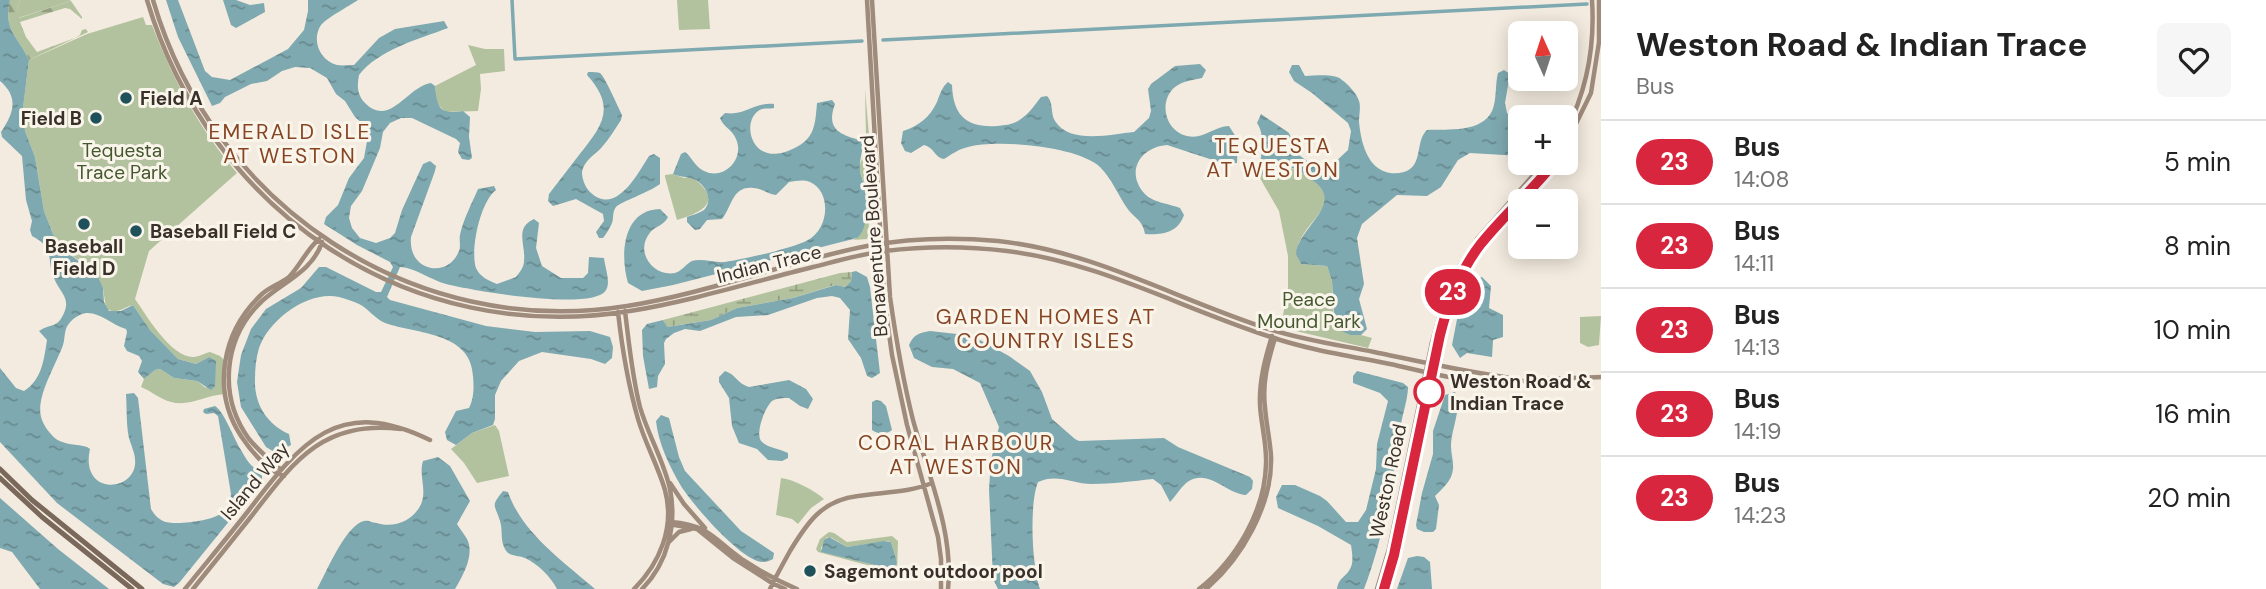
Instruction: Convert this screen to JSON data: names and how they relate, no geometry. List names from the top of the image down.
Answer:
{
  "streets": {
    "main road": [
      "Bonaventure Boulevard",
      "Indian Trace",
      "Island Way",
      "Weston Road"
    ]
  },
  "crossings": [
    ["Bonaventure Boulevard", "Indian Trace"],
    ["Indian Trace", "Weston Road"]
  ],
  "districts": [
    "EMERALD ISLE AT WESTON",
    "TEQUESTA AT WESTON",
    "GARDEN HOMES AT COUNTRY ISLES",
    "CORAL HARBOUR AT WESTON"
  ],
  "parks": ["Tequesta Trace Park", "Peace Mound Park"],
  "places": [
    "Field A",
    "Field B",
    "Baseball Field D",
    "Baseball Field C",
    "Weston Road & Indian Trace",
    "Sagemont outdoor pool"
  ],
  "lines": ["bus line 23"],
  "north": "top",
  "page": {
    "on_map": "23",
    "heading": ["Weston Road & Indian Trace", "Bus"],
    "map_buttons": ["+", "−"],
    "list": [
      {
        "mark": "23",
        "name": "Bus",
        "note": "14:08",
        "value": "5 min"
      },
      {
        "mark": "23",
        "name": "Bus",
        "note": "14:11",
        "value": "8 min"
      },
      {
        "mark": "23",
        "name": "Bus",
        "note": "14:13",
        "value": "10 min"
      },
      {
        "mark": "23",
        "name": "Bus",
        "note": "14:19",
        "value": "16 min"
      },
      {
        "mark": "23",
        "name": "Bus",
        "note": "14:23",
        "value": "20 min"
      }
    ]
  }
}
